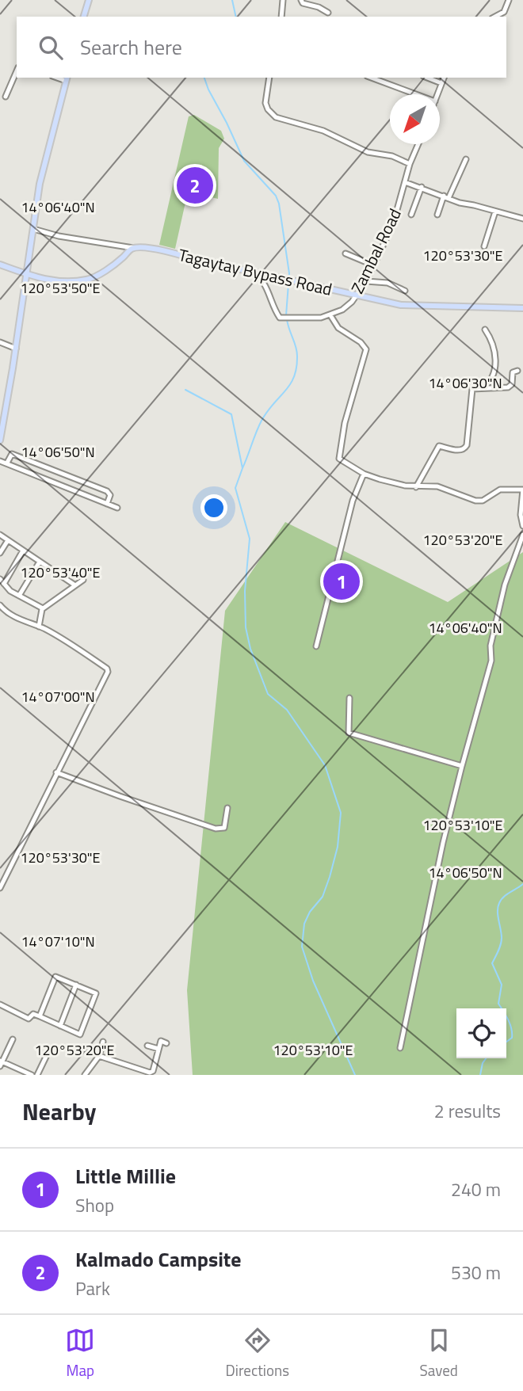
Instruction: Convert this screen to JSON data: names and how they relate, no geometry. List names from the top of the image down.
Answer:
{
  "streets": {
    "main road": ["Tagaytay Bypass Road"],
    "street": ["Zambal Road"]
  },
  "crossings": [
    ["Zambal Road", "Tagaytay Bypass Road"]
  ],
  "north": "bottom left",
  "page": {
    "search": "Search here",
    "pins": ["2", "1"],
    "heading": ["Nearby", "2 results"],
    "list": [
      {
        "mark": "1",
        "name": "Little Millie",
        "note": "Shop",
        "value": "240 m"
      },
      {
        "mark": "2",
        "name": "Kalmado Campsite",
        "note": "Park",
        "value": "530 m"
      }
    ],
    "nav": ["Map", "Directions", "Saved"]
  },
  "coordinates": [
    "14°06'40\"N",
    "120°53'30\"E",
    "120°53'50\"E",
    "14°06'30\"N",
    "14°06'50\"N",
    "120°53'20\"E",
    "120°53'40\"E",
    "14°07'00\"N",
    "120°53'10\"E",
    "14°07'10\"N"
  ]
}
